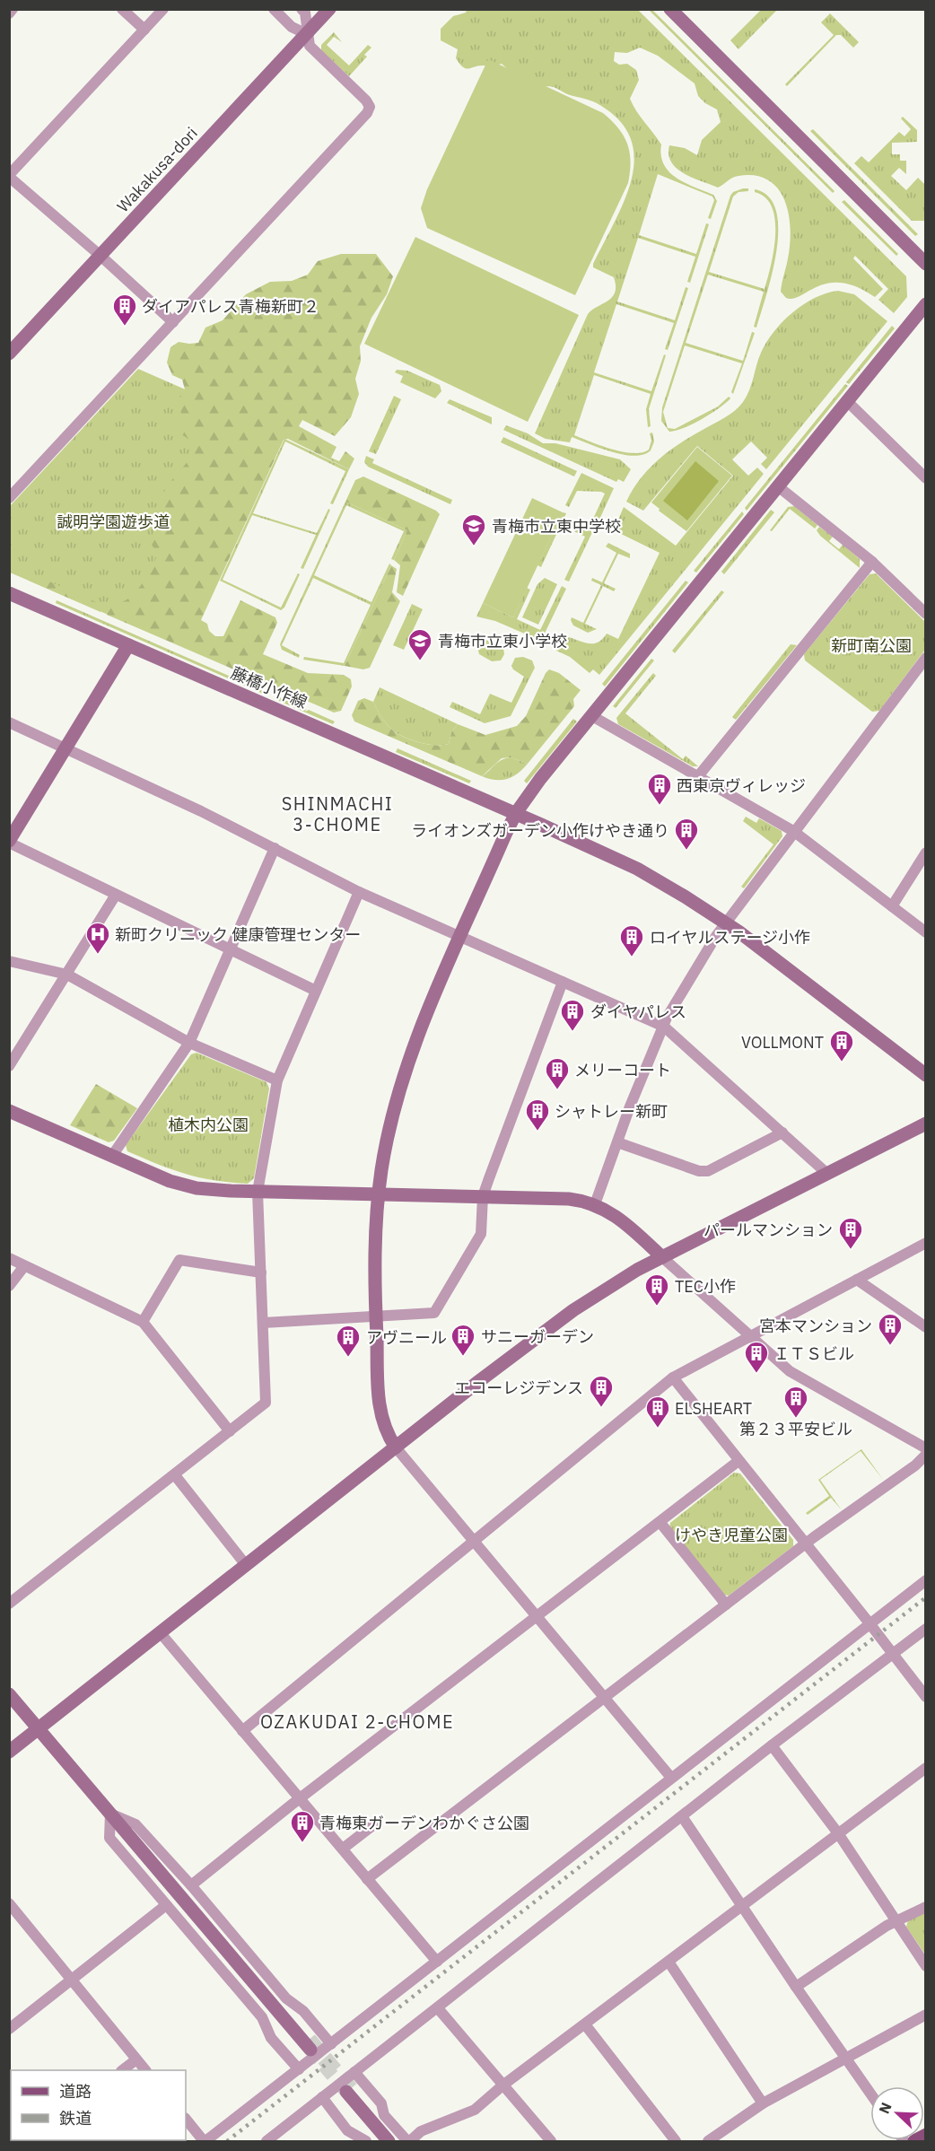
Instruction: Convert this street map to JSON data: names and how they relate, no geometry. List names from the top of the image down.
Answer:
{
  "streets": {
    "street": ["Wakakusa-dori", "藤橋小作線"]
  },
  "districts": ["SHINMACHI 3-CHOME", "OZAKUDAI 2-CHOME"],
  "parks": [
    "誠明学園遊歩道",
    "新町南公園",
    "植木内公園",
    "けやき児童公園"
  ],
  "places": {
    "building": [
      "ダイアパレス青梅新町２",
      "西東京ヴィレッジ",
      "ライオンズガーデン小作けやき通り",
      "ロイヤルステージ小作",
      "ダイヤパレス",
      "VOLLMONT",
      "メリーコート",
      "シャトレー新町",
      "パールマンション",
      "TEC小作",
      "宮本マンション",
      "サニーガーデン",
      "アヴニール",
      "ＩＴＳビル",
      "エコーレジデンス",
      "第２３平安ビル",
      "ELSHEART",
      "青梅東ガーデンわかぐさ公園"
    ],
    "school or university": ["青梅市立東中学校", "青梅市立東小学校"],
    "hospital": ["新町クリニック 健康管理センター"]
  },
  "legend": ["道路", "鉄道"],
  "north": "top left"
}
